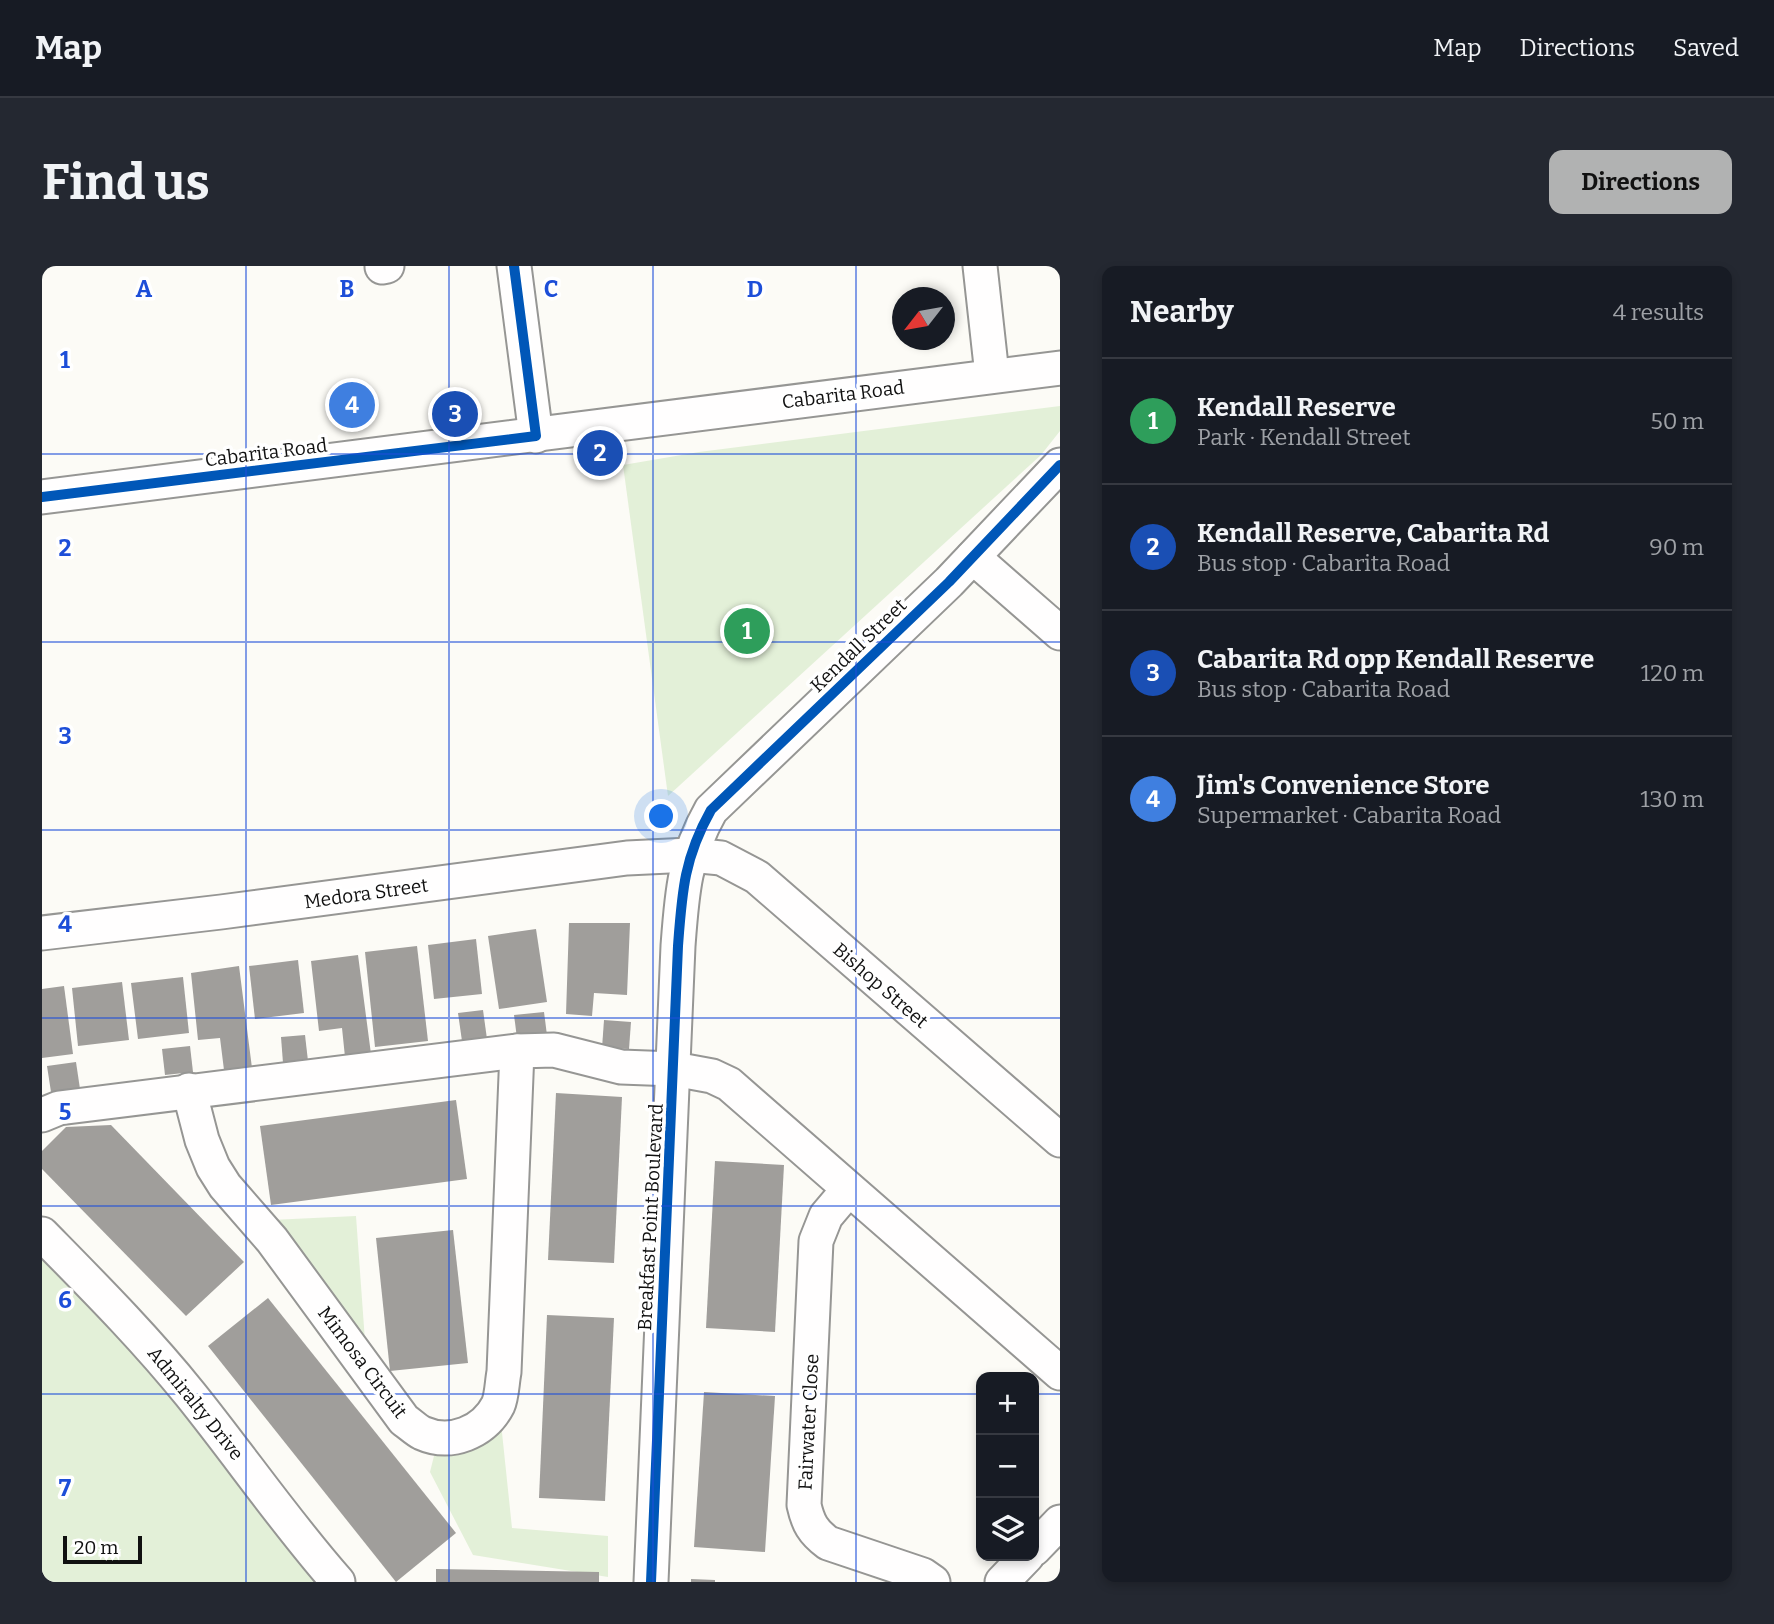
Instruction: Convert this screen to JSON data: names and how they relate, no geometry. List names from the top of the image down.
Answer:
{
  "streets": {
    "street": [
      "Cabarita Road",
      "Kendall Street",
      "Medora Street",
      "Bishop Street",
      "Breakfast Point Boulevard",
      "Mimosa Circuit",
      "Admiralty Drive",
      "Fairwater Close"
    ]
  },
  "crossings": [
    ["Kendall Street", "Medora Street"],
    ["Kendall Street", "Bishop Street"],
    ["Kendall Street", "Breakfast Point Boulevard"],
    ["Medora Street", "Bishop Street"],
    ["Medora Street", "Breakfast Point Boulevard"],
    ["Bishop Street", "Breakfast Point Boulevard"]
  ],
  "scale_bar": "20 m",
  "north": "bottom left",
  "page": {
    "header": "Map",
    "nav": ["Map", "Directions", "Saved"],
    "buttons": "Directions",
    "title": "Find us",
    "heading": ["Nearby", "4 results"],
    "list": [
      {
        "mark": "1",
        "name": "Kendall Reserve",
        "note": "Park · Kendall Street",
        "value": "50 m"
      },
      {
        "mark": "2",
        "name": "Kendall Reserve, Cabarita Rd",
        "note": "Bus stop · Cabarita Road",
        "value": "90 m"
      },
      {
        "mark": "3",
        "name": "Cabarita Rd opp Kendall Reserve",
        "note": "Bus stop · Cabarita Road",
        "value": "120 m"
      },
      {
        "mark": "4",
        "name": "Jim's Convenience Store",
        "note": "Supermarket · Cabarita Road",
        "value": "130 m"
      }
    ],
    "pins": [
      "4",
      "3",
      "2",
      "1"
    ],
    "map_buttons": ["+", "−"],
    "scale": "20 m"
  },
  "grid": {
    "columns": [
      "A",
      "B",
      "C",
      "D"
    ],
    "rows": [
      "1",
      "2",
      "3",
      "4",
      "5",
      "6",
      "7"
    ]
  }
}
